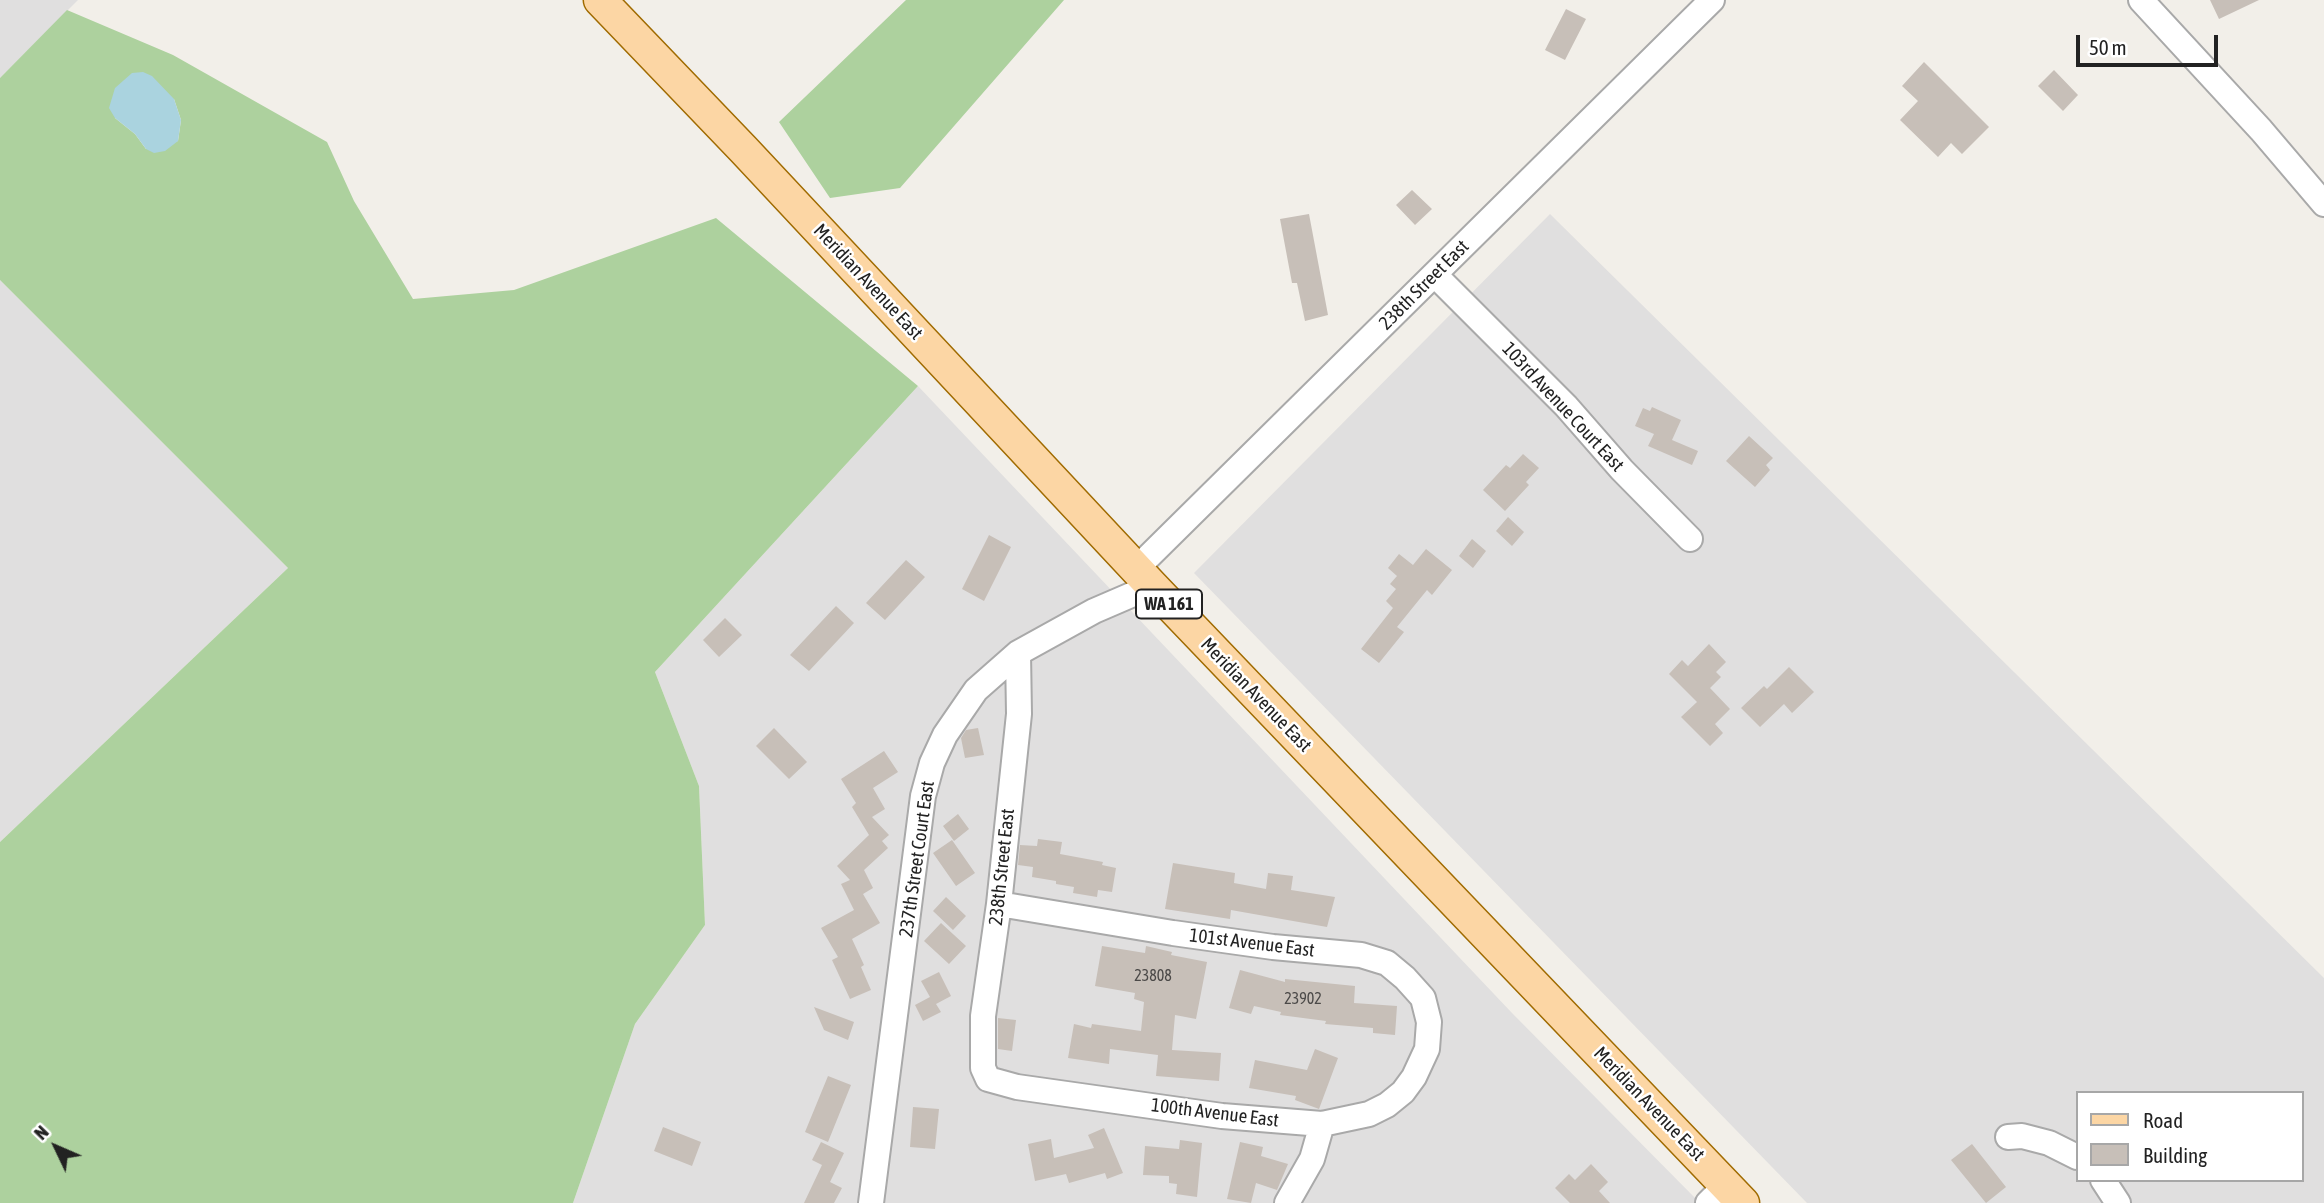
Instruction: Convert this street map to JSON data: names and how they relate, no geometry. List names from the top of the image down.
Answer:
{
  "streets": {
    "main road": ["Meridian Avenue East", "WA 161"],
    "street": [
      "238th Street East",
      "103rd Avenue Court East",
      "237th Street Court East",
      "101st Avenue East",
      "100th Avenue East"
    ]
  },
  "crossings": [
    ["Meridian Avenue East", "238th Street East"],
    ["Meridian Avenue East", "237th Street Court East"],
    ["238th Street East", "103rd Avenue Court East"],
    ["238th Street East", "237th Street Court East"],
    ["238th Street East", "101st Avenue East"],
    ["238th Street East", "100th Avenue East"],
    ["101st Avenue East", "100th Avenue East"]
  ],
  "house_numbers": ["23808", "23902"],
  "legend": ["Road", "Building"],
  "scale_bar": "50 m",
  "north": "top left"
}
